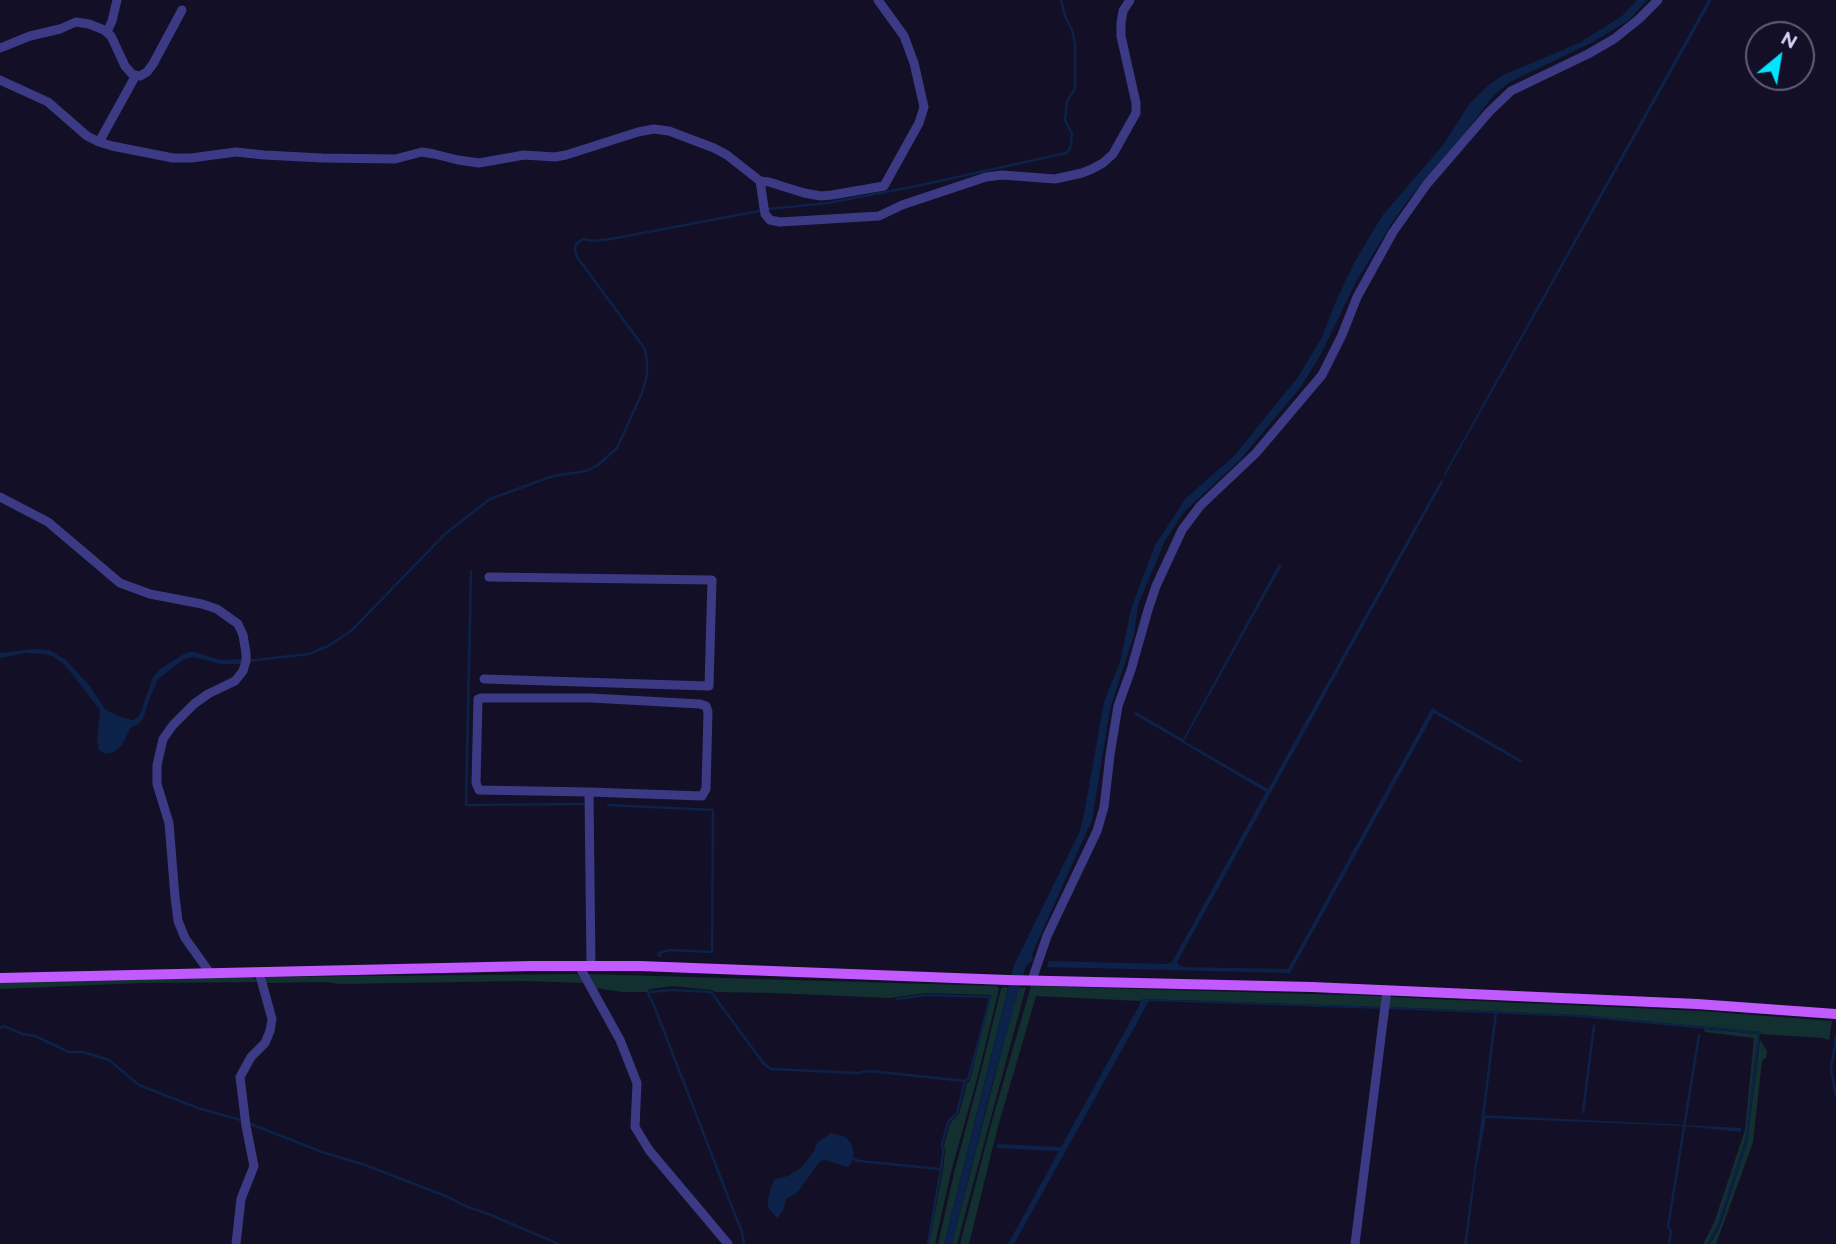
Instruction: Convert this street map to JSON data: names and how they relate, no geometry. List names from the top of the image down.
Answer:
{
  "north": "top right"
}
